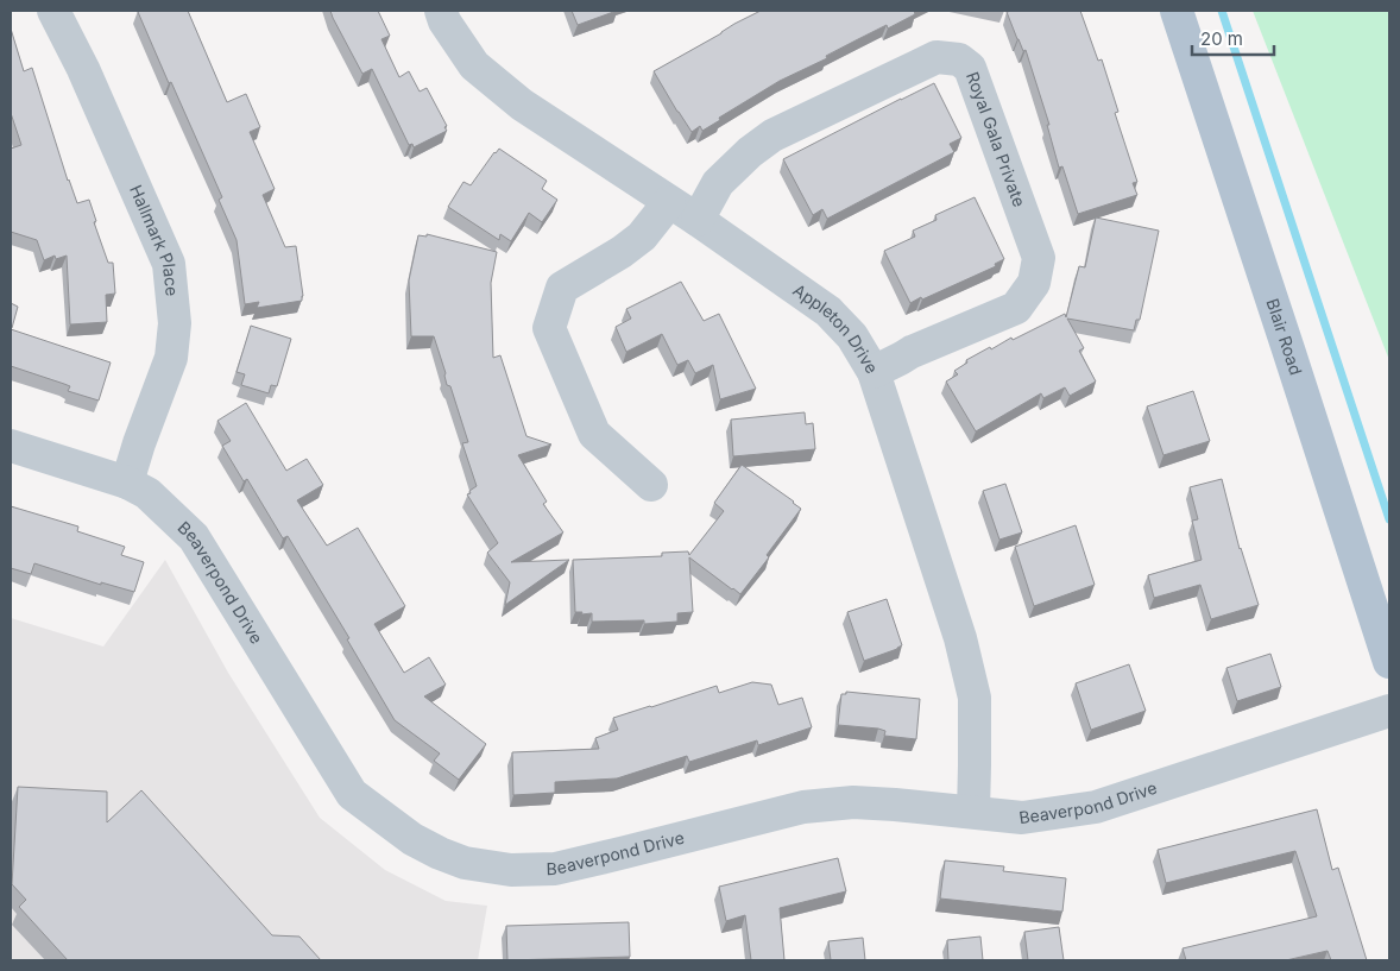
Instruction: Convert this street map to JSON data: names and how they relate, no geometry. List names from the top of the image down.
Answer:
{
  "streets": {
    "main road": ["Blair Road"],
    "street": [
      "Royal Gala Private",
      "Hallmark Place",
      "Appleton Drive",
      "Beaverpond Drive"
    ]
  },
  "crossings": [
    ["Royal Gala Private", "Appleton Drive"],
    ["Hallmark Place", "Beaverpond Drive"],
    ["Appleton Drive", "Beaverpond Drive"]
  ],
  "scale_bar": "20 m"
}
